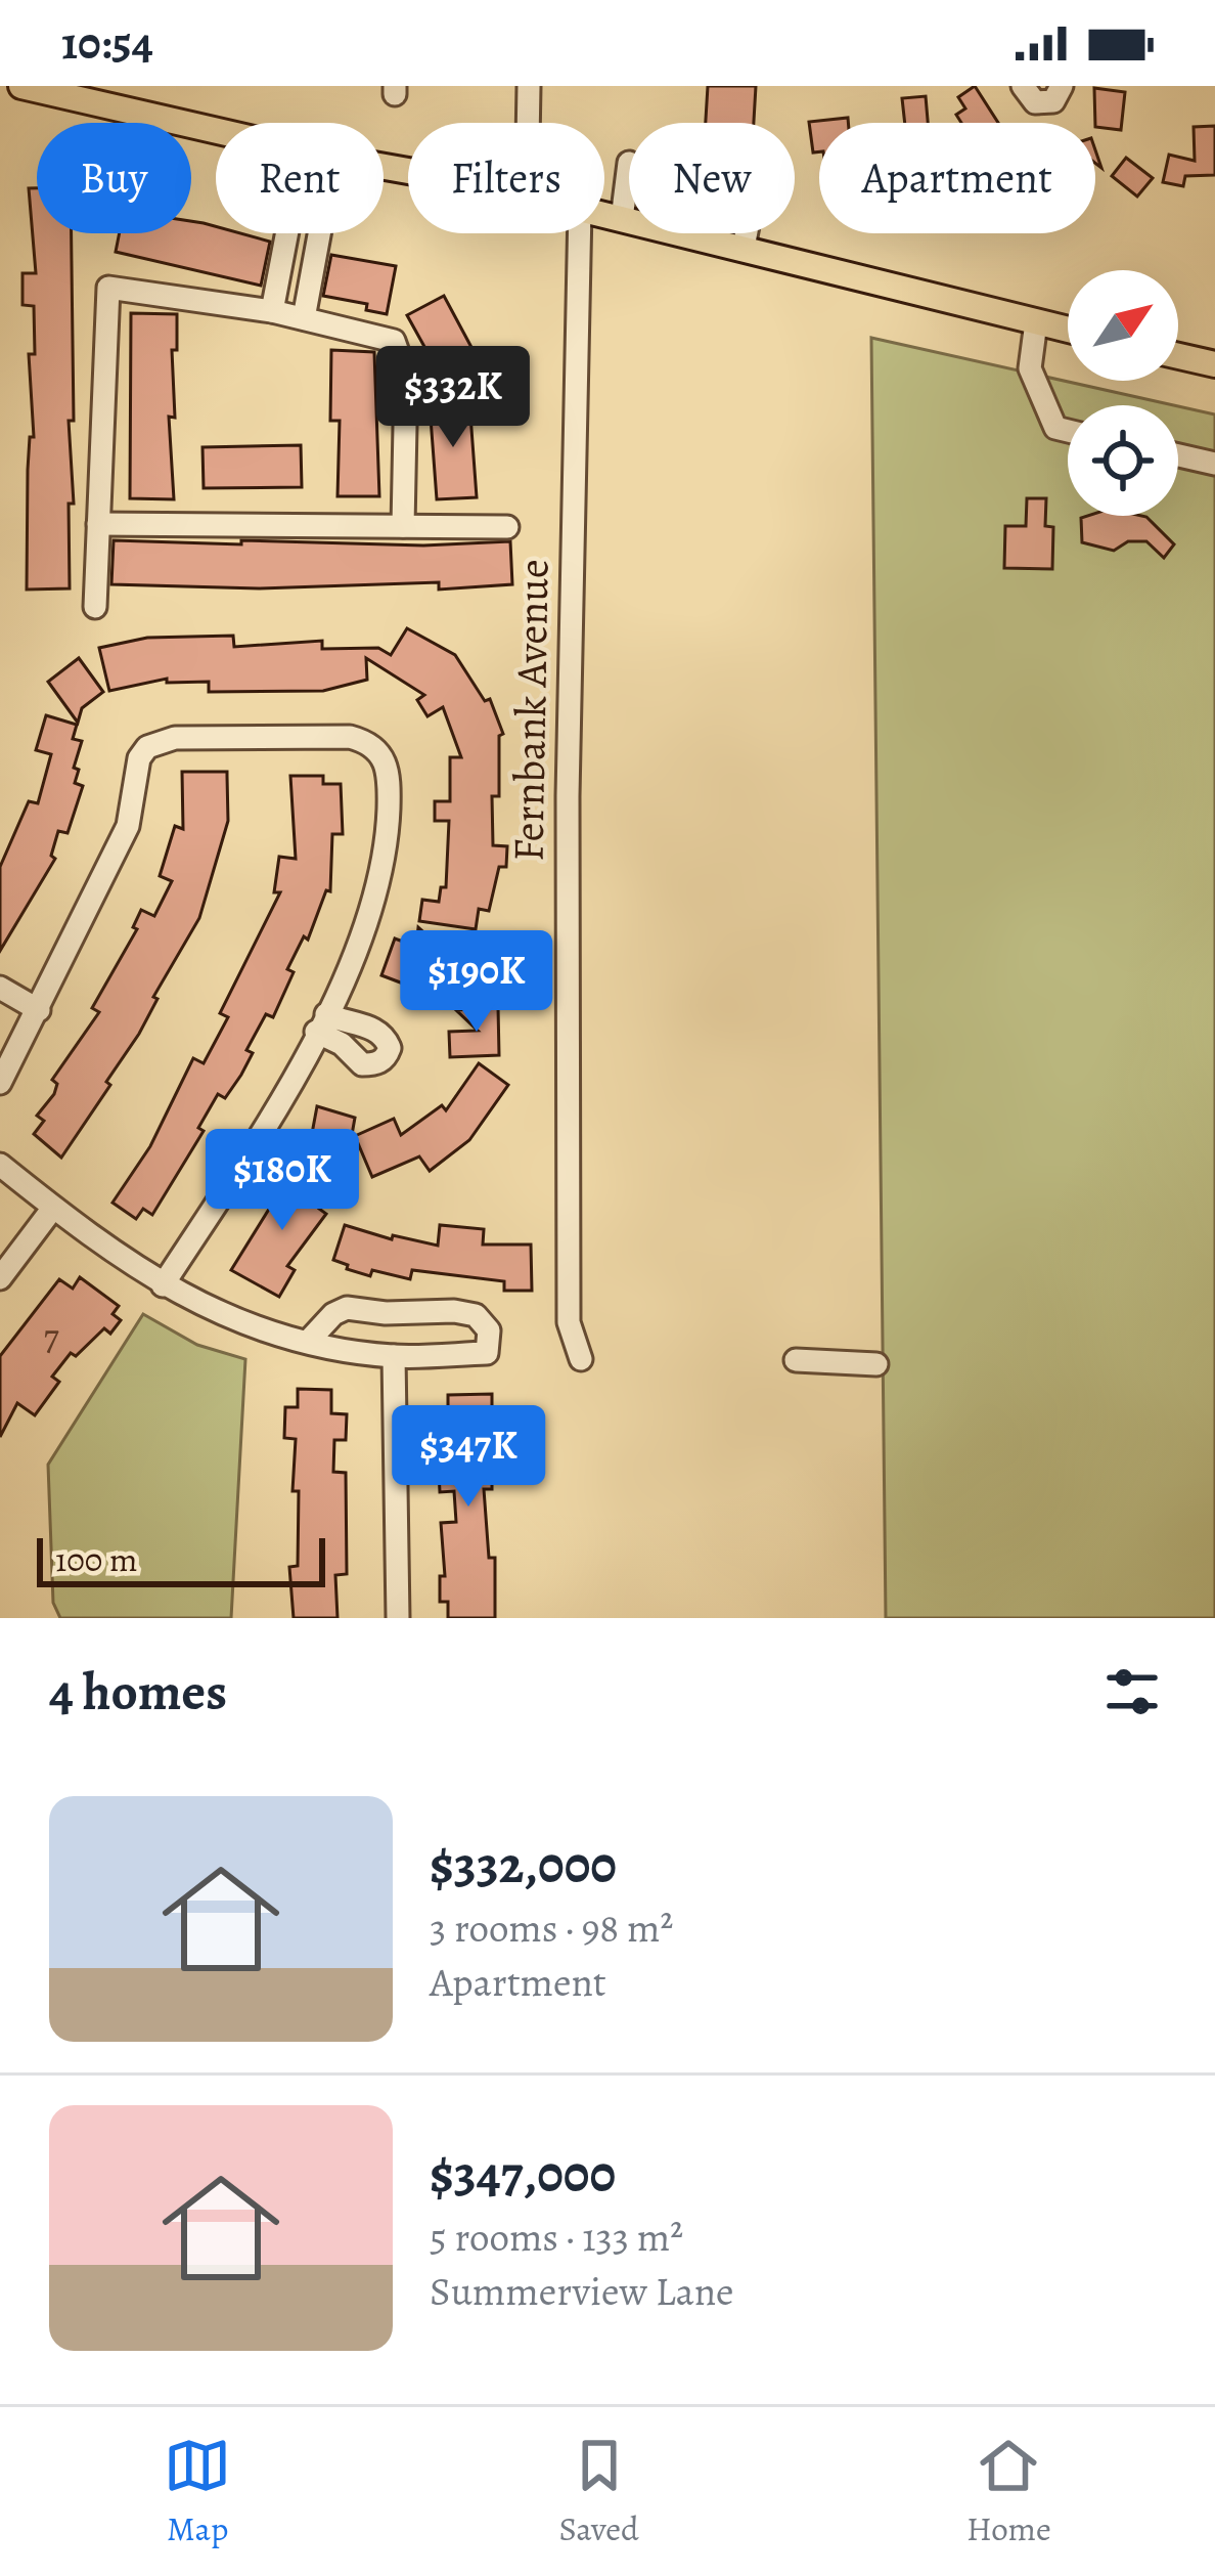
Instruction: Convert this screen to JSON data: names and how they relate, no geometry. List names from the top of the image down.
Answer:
{
  "streets": {
    "street": ["Fernbank Avenue"]
  },
  "house_numbers": ["7"],
  "scale_bar": "100 m",
  "north": "top right",
  "page": {
    "status": "10:54",
    "chip": [
      "Buy",
      "Rent",
      "Filters",
      "New",
      "Apartment"
    ],
    "price": [
      "$332K",
      "$190K",
      "$180K",
      "$347K"
    ],
    "scale": "100 m",
    "heading": "4 homes",
    "list": [
      {
        "name": "$332,000",
        "note": "3 rooms · 98 m² · Apartment"
      },
      {
        "name": "$347,000",
        "note": "5 rooms · 133 m² · Summerview Lane"
      }
    ],
    "tabs": ["Map", "Saved", "Home"]
  }
}
